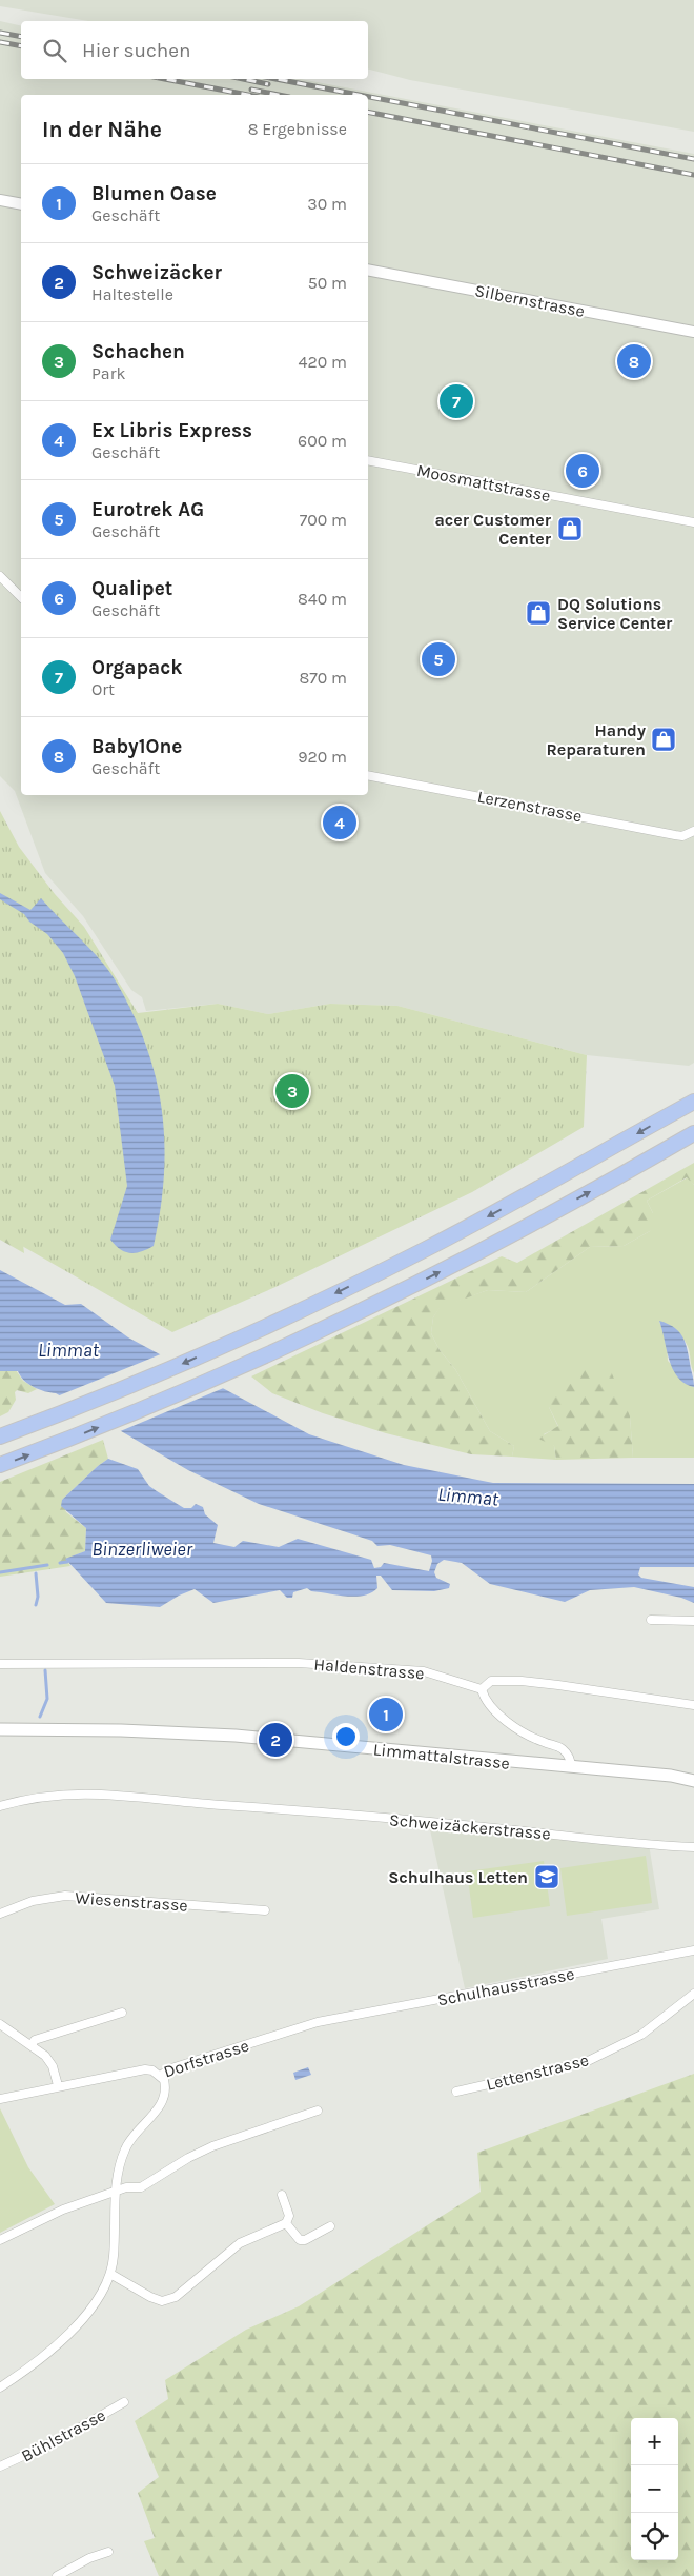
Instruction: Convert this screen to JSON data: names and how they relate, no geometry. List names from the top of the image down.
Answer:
{
  "streets": {
    "main road": ["Limmattalstrasse"],
    "street": [
      "Silbernstrasse",
      "Moosmattstrasse",
      "Lerzenstrasse",
      "Haldenstrasse",
      "Schweizäckerstrasse",
      "Wiesenstrasse",
      "Schulhausstrasse",
      "Dorfstrasse",
      "Lettenstrasse",
      "Bühlstrasse"
    ]
  },
  "crossings": [
    ["Schulhausstrasse", "Dorfstrasse"]
  ],
  "water": ["Limmat", "Binzerliweier"],
  "places": {
    "shop": ["acer Customer Center", "DQ Solutions Service Center", "Handy Reparaturen"],
    "school or university": ["Schulhaus Letten"]
  },
  "page": {
    "search": "Hier suchen",
    "heading": ["In der Nähe", "8 Ergebnisse"],
    "list": [
      {
        "mark": "1",
        "name": "Blumen Oase",
        "note": "Geschäft",
        "value": "30 m"
      },
      {
        "mark": "2",
        "name": "Schweizäcker",
        "note": "Haltestelle",
        "value": "50 m"
      },
      {
        "mark": "3",
        "name": "Schachen",
        "note": "Park",
        "value": "420 m"
      },
      {
        "mark": "4",
        "name": "Ex Libris Express",
        "note": "Geschäft",
        "value": "600 m"
      },
      {
        "mark": "5",
        "name": "Eurotrek AG",
        "note": "Geschäft",
        "value": "700 m"
      },
      {
        "mark": "6",
        "name": "Qualipet",
        "note": "Geschäft",
        "value": "840 m"
      },
      {
        "mark": "7",
        "name": "Orgapack",
        "note": "Ort",
        "value": "870 m"
      },
      {
        "mark": "8",
        "name": "Baby1One",
        "note": "Geschäft",
        "value": "920 m"
      }
    ],
    "pins": [
      "8",
      "7",
      "6",
      "5",
      "4",
      "3",
      "1",
      "2"
    ],
    "map_buttons": ["+", "−"]
  }
}
